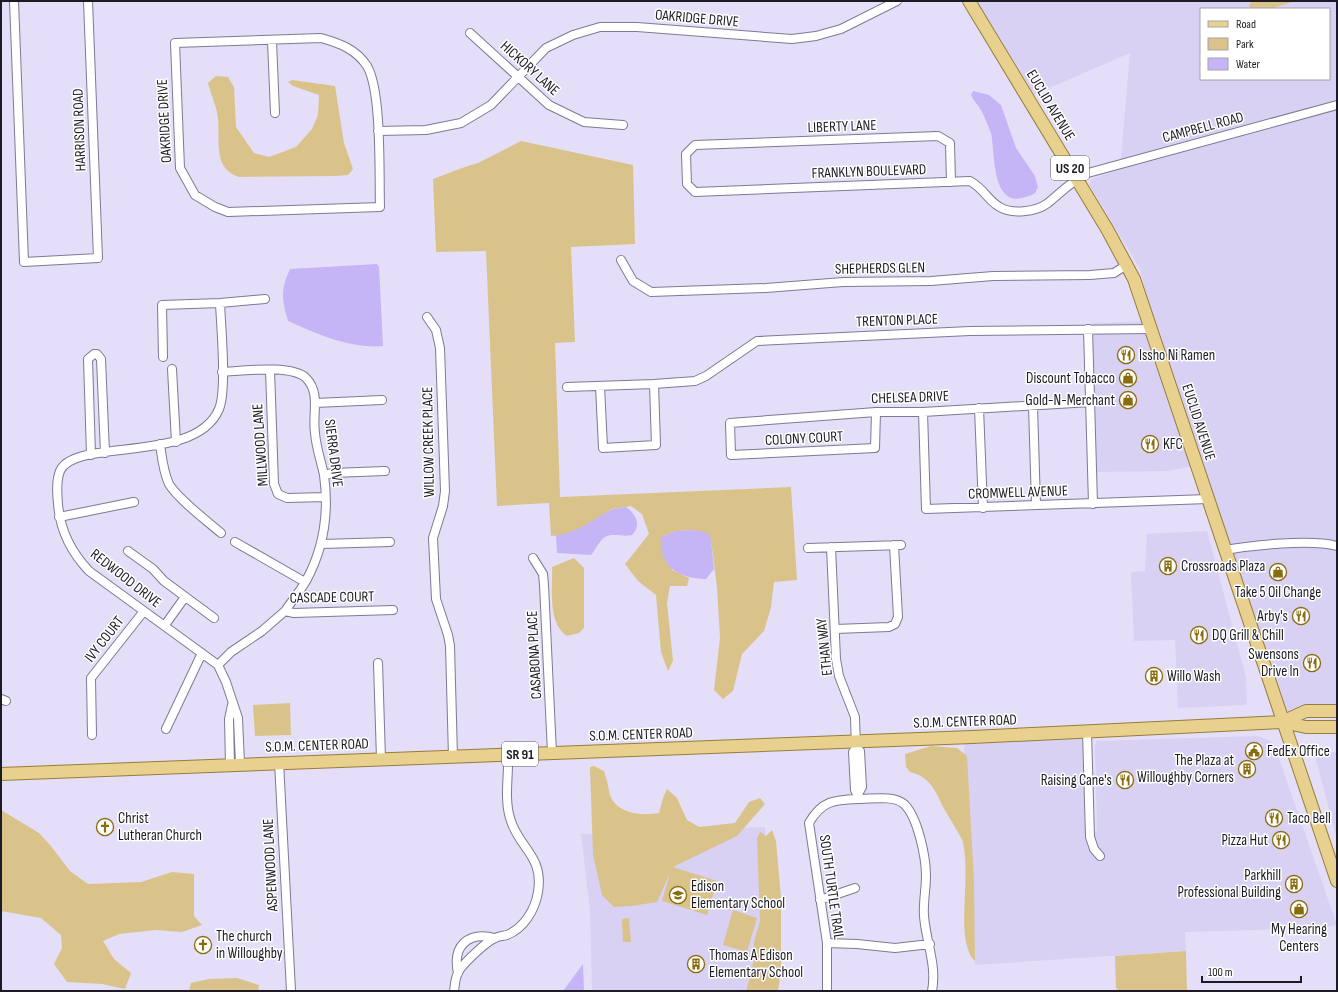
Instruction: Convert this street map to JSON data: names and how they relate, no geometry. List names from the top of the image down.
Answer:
{
  "streets": {
    "main road": [
      "EUCLID AVENUE",
      "US 20",
      "S.O.M. CENTER ROAD",
      "SR 91"
    ],
    "street": [
      "OAKRIDGE DRIVE",
      "HICKORY LANE",
      "LIBERTY LANE",
      "CAMPBELL ROAD",
      "HARRISON ROAD",
      "FRANKLYN BOULEVARD",
      "SHEPHERDS GLEN",
      "TRENTON PLACE",
      "CHELSEA DRIVE",
      "COLONY COURT",
      "WILLOW CREEK PLACE",
      "MILLWOOD LANE",
      "SIERRA DRIVE",
      "CROMWELL AVENUE",
      "REDWOOD DRIVE",
      "CASCADE COURT",
      "IVY COURT",
      "ETHAN WAY",
      "CASABONA PLACE",
      "ASPENWOOD LANE",
      "SOUTH TURTLE TRAIL"
    ]
  },
  "crossings": [
    ["OAKRIDGE DRIVE", "HICKORY LANE"],
    ["EUCLID AVENUE", "CAMPBELL ROAD"],
    ["EUCLID AVENUE", "FRANKLYN BOULEVARD"],
    ["EUCLID AVENUE", "SHEPHERDS GLEN"],
    ["EUCLID AVENUE", "TRENTON PLACE"],
    ["EUCLID AVENUE", "CROMWELL AVENUE"],
    ["EUCLID AVENUE", "S.O.M. CENTER ROAD"],
    ["LIBERTY LANE", "FRANKLYN BOULEVARD"],
    ["CAMPBELL ROAD", "FRANKLYN BOULEVARD"],
    ["CHELSEA DRIVE", "COLONY COURT"],
    ["CHELSEA DRIVE", "CROMWELL AVENUE"],
    ["WILLOW CREEK PLACE", "S.O.M. CENTER ROAD"],
    ["MILLWOOD LANE", "SIERRA DRIVE"],
    ["SIERRA DRIVE", "CASCADE COURT"],
    ["REDWOOD DRIVE", "CASCADE COURT"],
    ["REDWOOD DRIVE", "IVY COURT"],
    ["ETHAN WAY", "S.O.M. CENTER ROAD"],
    ["ETHAN WAY", "SOUTH TURTLE TRAIL"],
    ["CASABONA PLACE", "S.O.M. CENTER ROAD"],
    ["S.O.M. CENTER ROAD", "ASPENWOOD LANE"]
  ],
  "places": {
    "restaurant": [
      "Issho Ni Ramen",
      "KFC",
      "Arby's",
      "DQ Grill & Chill",
      "Swensons Drive In",
      "Raising Cane's",
      "Taco Bell",
      "Pizza Hut"
    ],
    "shop": [
      "Discount Tobacco",
      "Gold-N-Merchant",
      "Take 5 Oil Change",
      "My Hearing Centers"
    ],
    "building": [
      "Crossroads Plaza",
      "Willo Wash",
      "The Plaza at Willoughby Corners",
      "Parkhill Professional Building",
      "Thomas A Edison Elementary School"
    ],
    "public building": ["FedEx Office"],
    "church": ["Christ Lutheran Church", "The church in Willoughby"],
    "school or university": ["Edison Elementary School"]
  },
  "legend": ["Road", "Park", "Water"],
  "scale_bar": "100 m"
}
